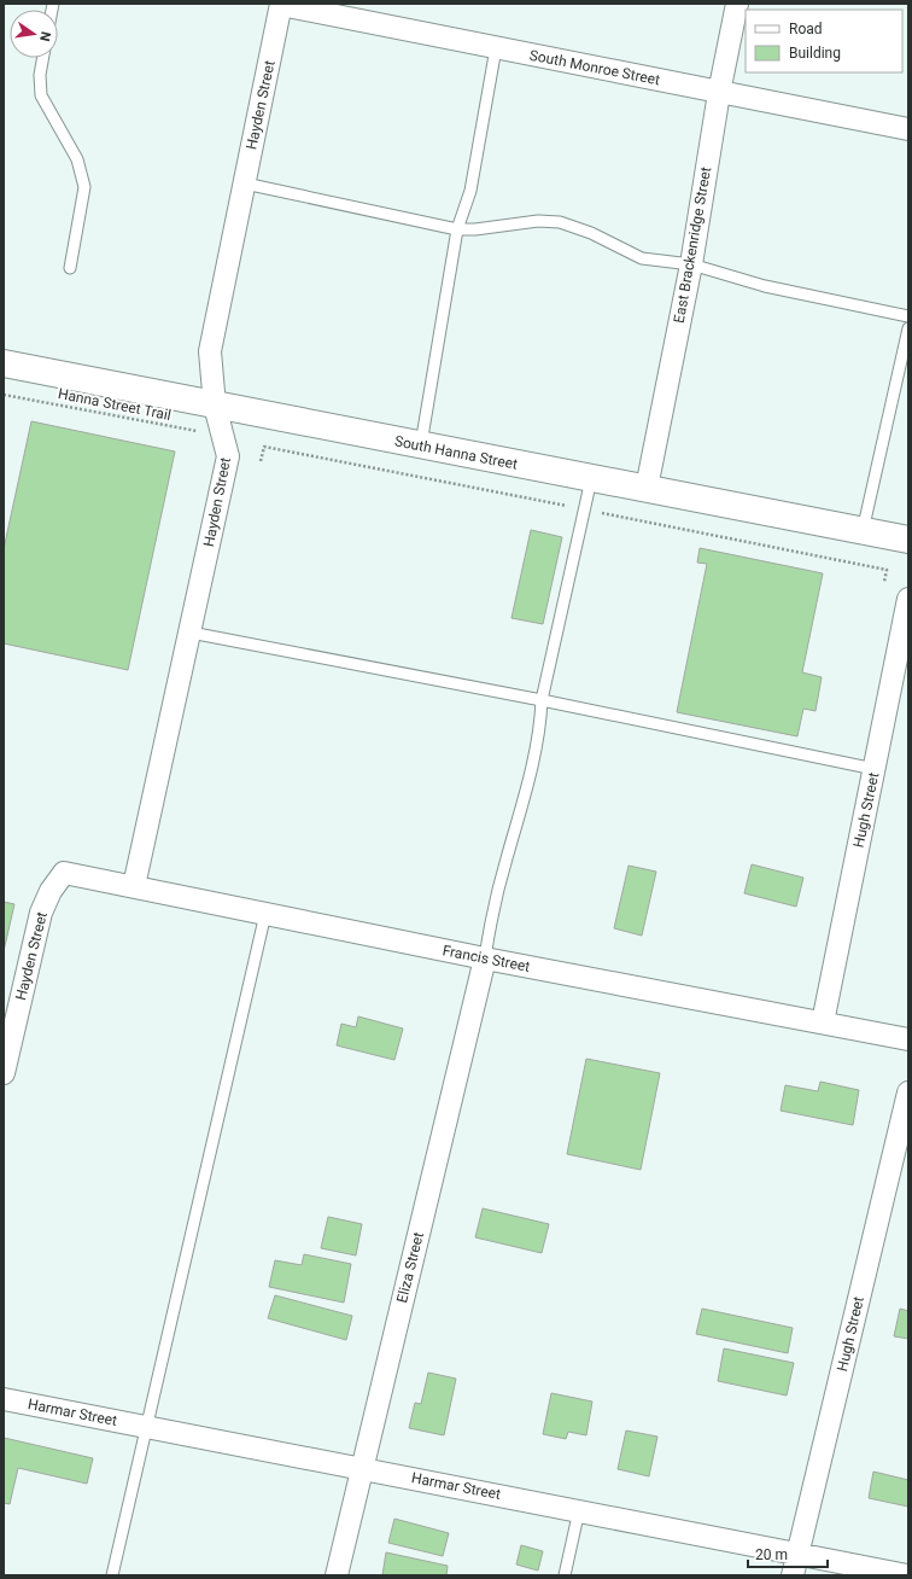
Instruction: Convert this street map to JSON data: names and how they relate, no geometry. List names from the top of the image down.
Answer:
{
  "streets": {
    "street": [
      "South Monroe Street",
      "Hayden Street",
      "East Brackenridge Street",
      "South Hanna Street",
      "Hugh Street",
      "Francis Street",
      "Eliza Street",
      "Harmar Street"
    ],
    "path": ["Hanna Street Trail"]
  },
  "crossings": [
    ["South Monroe Street", "Hayden Street"],
    ["South Monroe Street", "East Brackenridge Street"],
    ["Hayden Street", "South Hanna Street"],
    ["Hayden Street", "Francis Street"],
    ["East Brackenridge Street", "South Hanna Street"],
    ["Hugh Street", "Francis Street"],
    ["Hugh Street", "Harmar Street"],
    ["Francis Street", "Eliza Street"],
    ["Eliza Street", "Harmar Street"]
  ],
  "legend": ["Road", "Building"],
  "scale_bar": "20 m",
  "north": "right"
}
